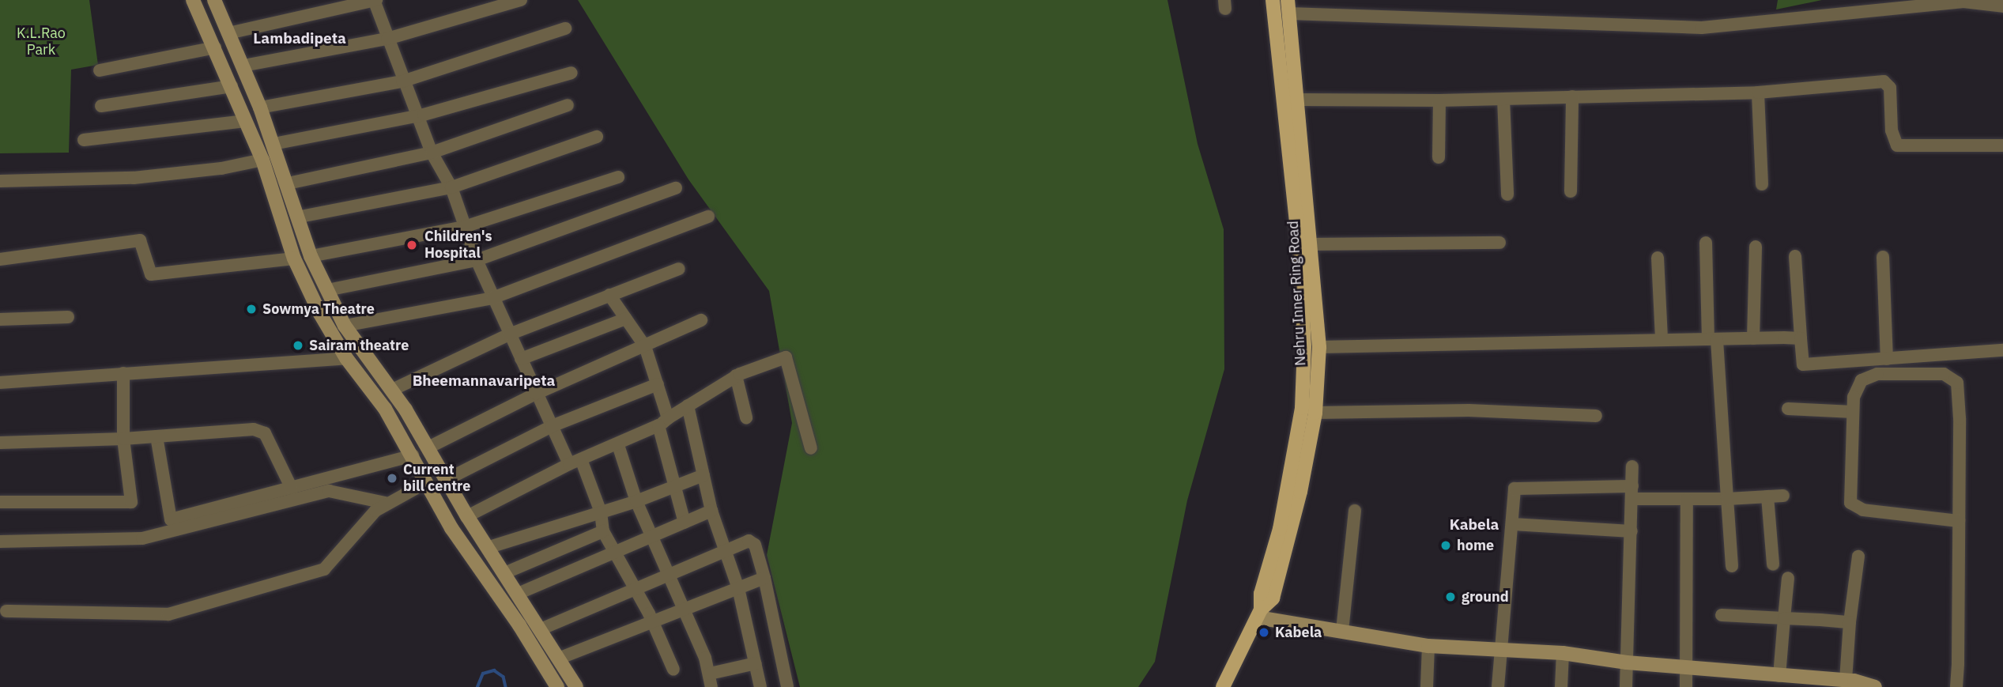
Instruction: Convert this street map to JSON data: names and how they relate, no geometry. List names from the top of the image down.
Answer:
{
  "streets": {
    "main road": ["Nehru Inner Ring Road"]
  },
  "districts": ["Lambadipeta", "Bheemannavaripeta", "Kabela"],
  "parks": ["K.L.Rao Park"],
  "places": [
    "Children's Hospital",
    "Sowmya Theatre",
    "Sairam theatre",
    "Current bill centre",
    "home",
    "ground",
    "Kabela"
  ]
}
